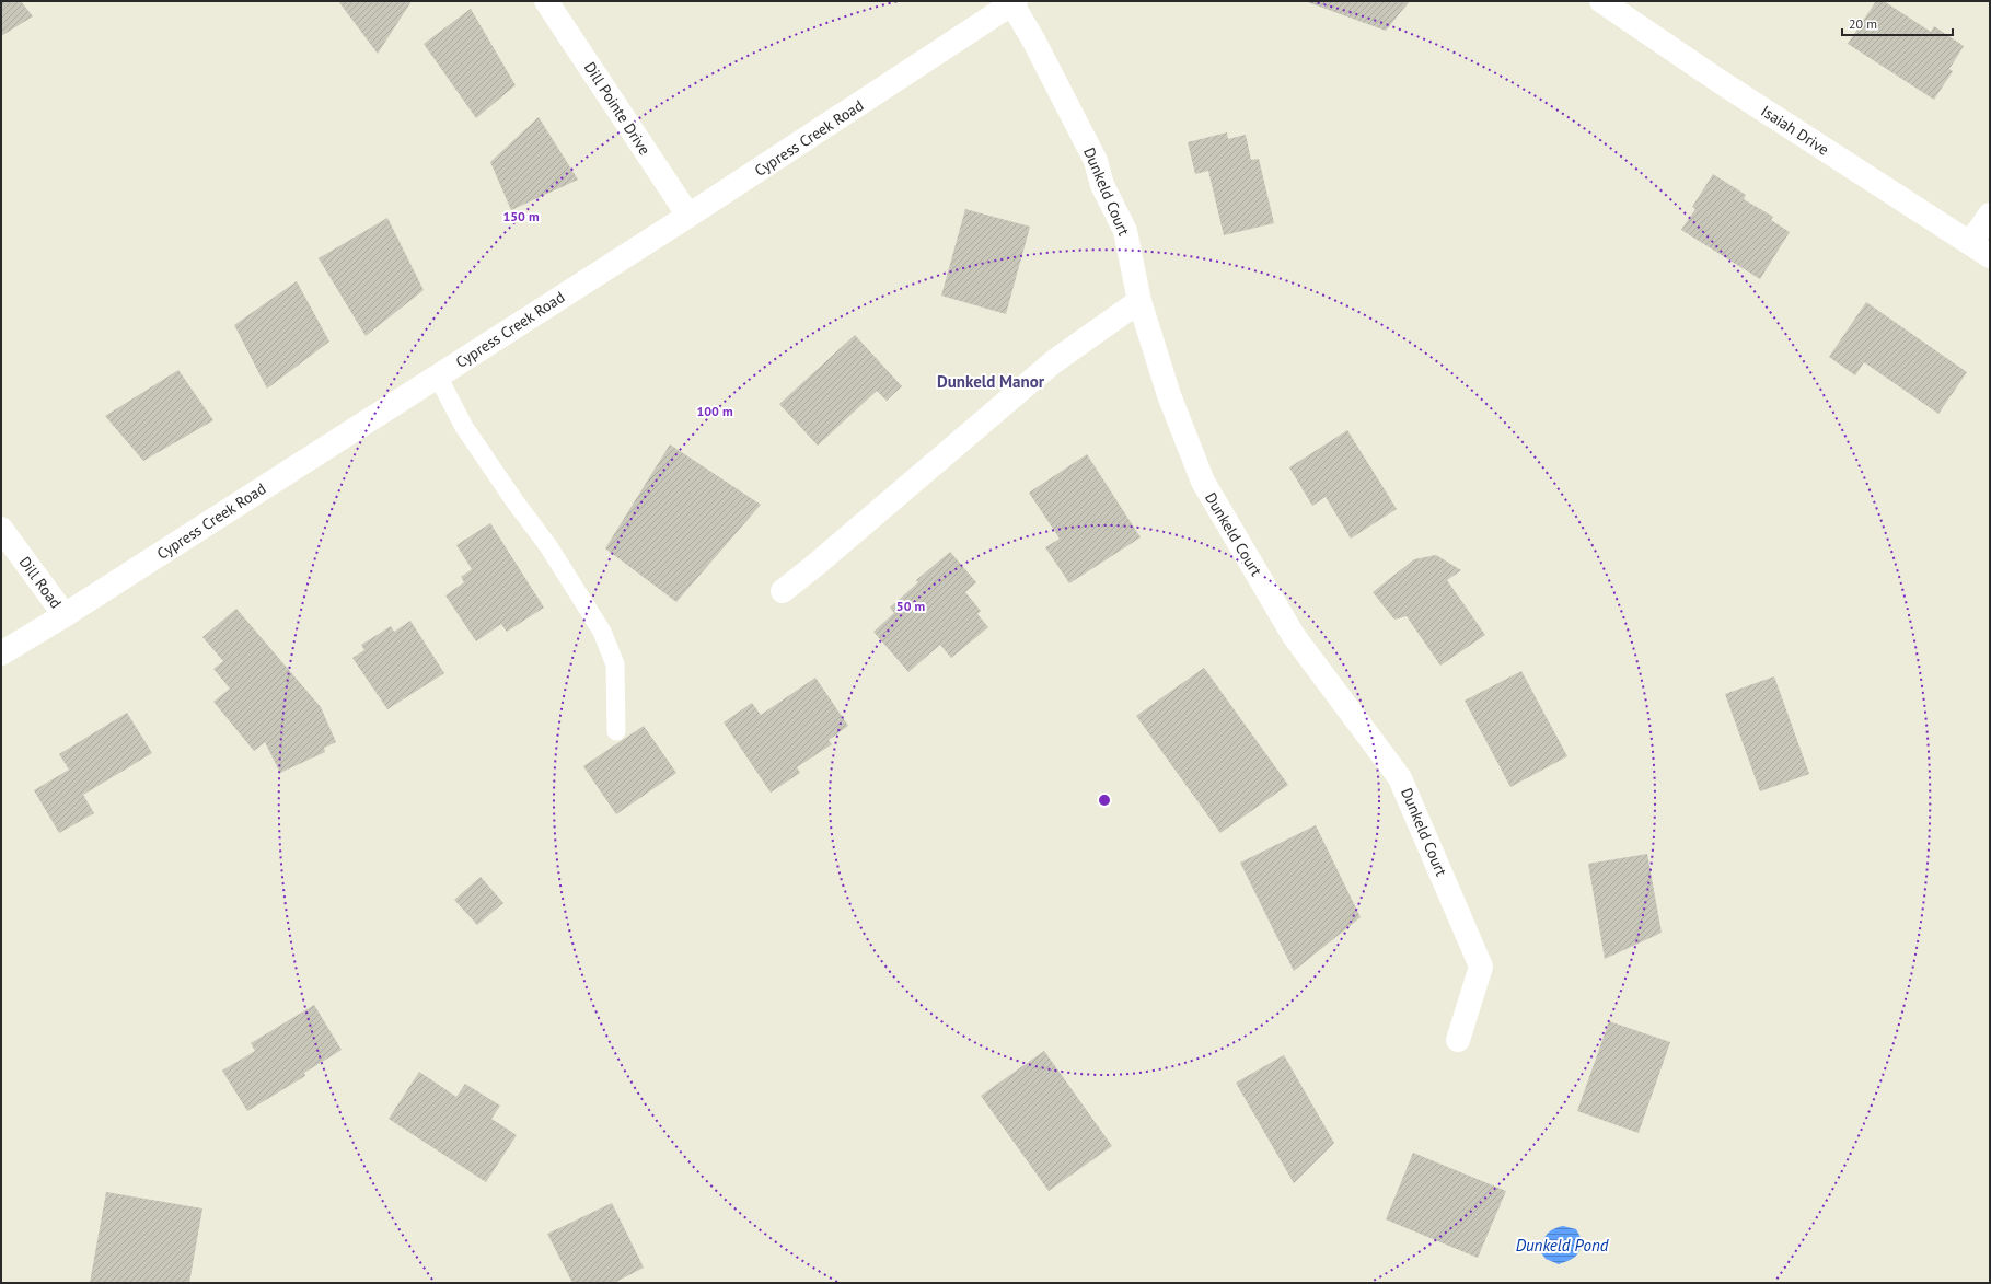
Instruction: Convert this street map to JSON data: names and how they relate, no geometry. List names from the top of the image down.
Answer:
{
  "streets": {
    "street": [
      "Dill Pointe Drive",
      "Isaiah Drive",
      "Cypress Creek Road",
      "Dunkeld Court",
      "Dill Road"
    ]
  },
  "crossings": [
    ["Dill Pointe Drive", "Cypress Creek Road"],
    ["Cypress Creek Road", "Dunkeld Court"],
    ["Cypress Creek Road", "Dill Road"]
  ],
  "districts": ["Dunkeld Manor"],
  "water": ["Dunkeld Pond"],
  "scale_bar": "20 m",
  "rings": ["150 m", "100 m", "50 m"]
}
